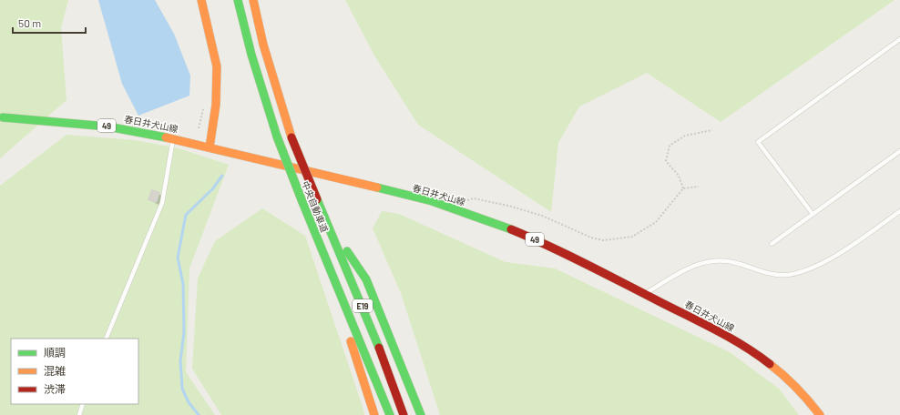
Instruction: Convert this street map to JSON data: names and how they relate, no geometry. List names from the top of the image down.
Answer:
{
  "streets": {
    "main road": [
      "春日井犬山線",
      "49",
      "中央自動車道",
      "E19"
    ]
  },
  "legend": ["順調", "混雑", "渋滞"],
  "scale_bar": "50 m"
}
